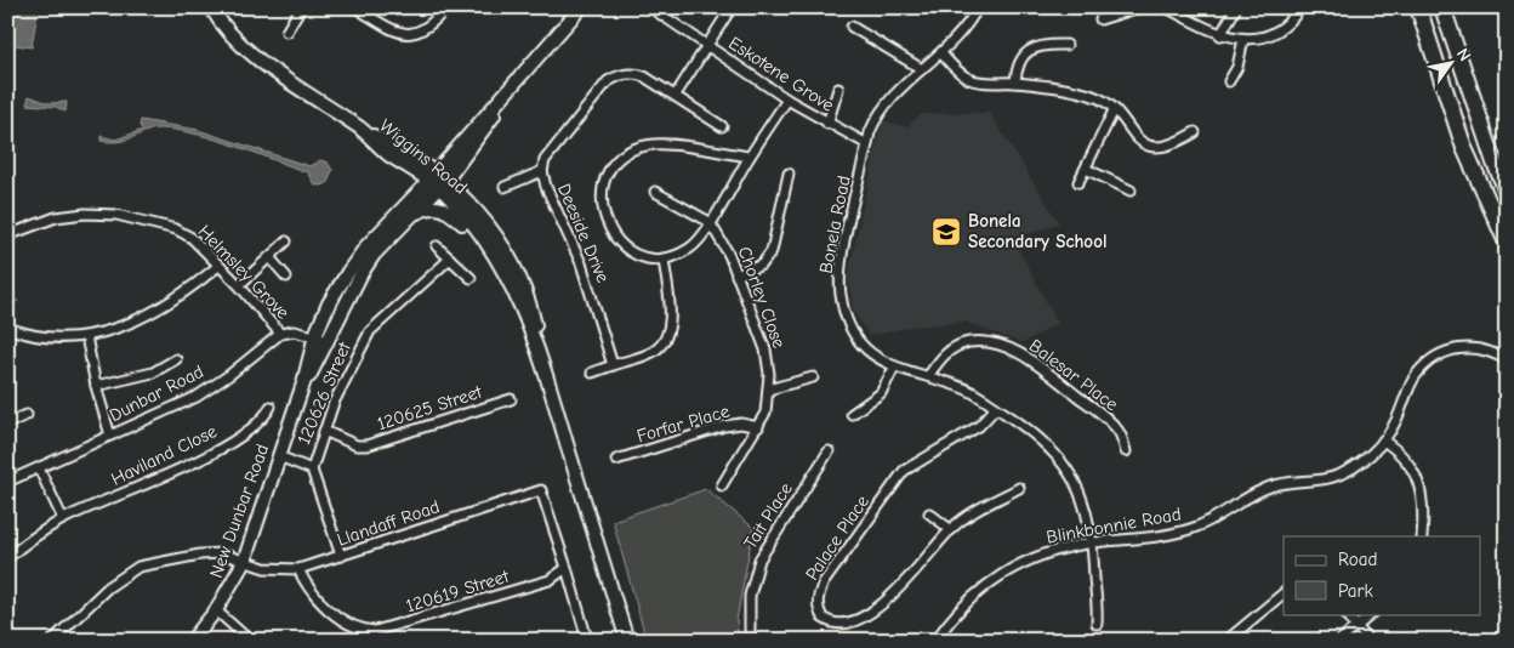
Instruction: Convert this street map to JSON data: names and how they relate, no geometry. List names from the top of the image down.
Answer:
{
  "streets": {
    "street": [
      "Eskotene Grove",
      "Wiggins Road",
      "Bonela Road",
      "Deeside Drive",
      "Helmsley Grove",
      "Chorley Close",
      "Balesar Place",
      "Dunbar Road",
      "120626 Street",
      "120625 Street",
      "Forfar Place",
      "Haviland Close",
      "New Dunbar Road",
      "Tait Place",
      "Llandaff Road",
      "Blinkbonnie Road",
      "Palace Place",
      "120619 Street"
    ]
  },
  "crossings": [
    ["Eskotene Grove", "Bonela Road"],
    ["Bonela Road", "Balesar Place"],
    ["Bonela Road", "Blinkbonnie Road"],
    ["Bonela Road", "Palace Place"],
    ["Helmsley Grove", "Dunbar Road"],
    ["Chorley Close", "Forfar Place"],
    ["120626 Street", "120625 Street"],
    ["New Dunbar Road", "Llandaff Road"],
    ["Llandaff Road", "120619 Street"]
  ],
  "places": {
    "school or university": ["Bonela Secondary School"]
  },
  "legend": ["Road", "Park"],
  "north": "top right"
}
